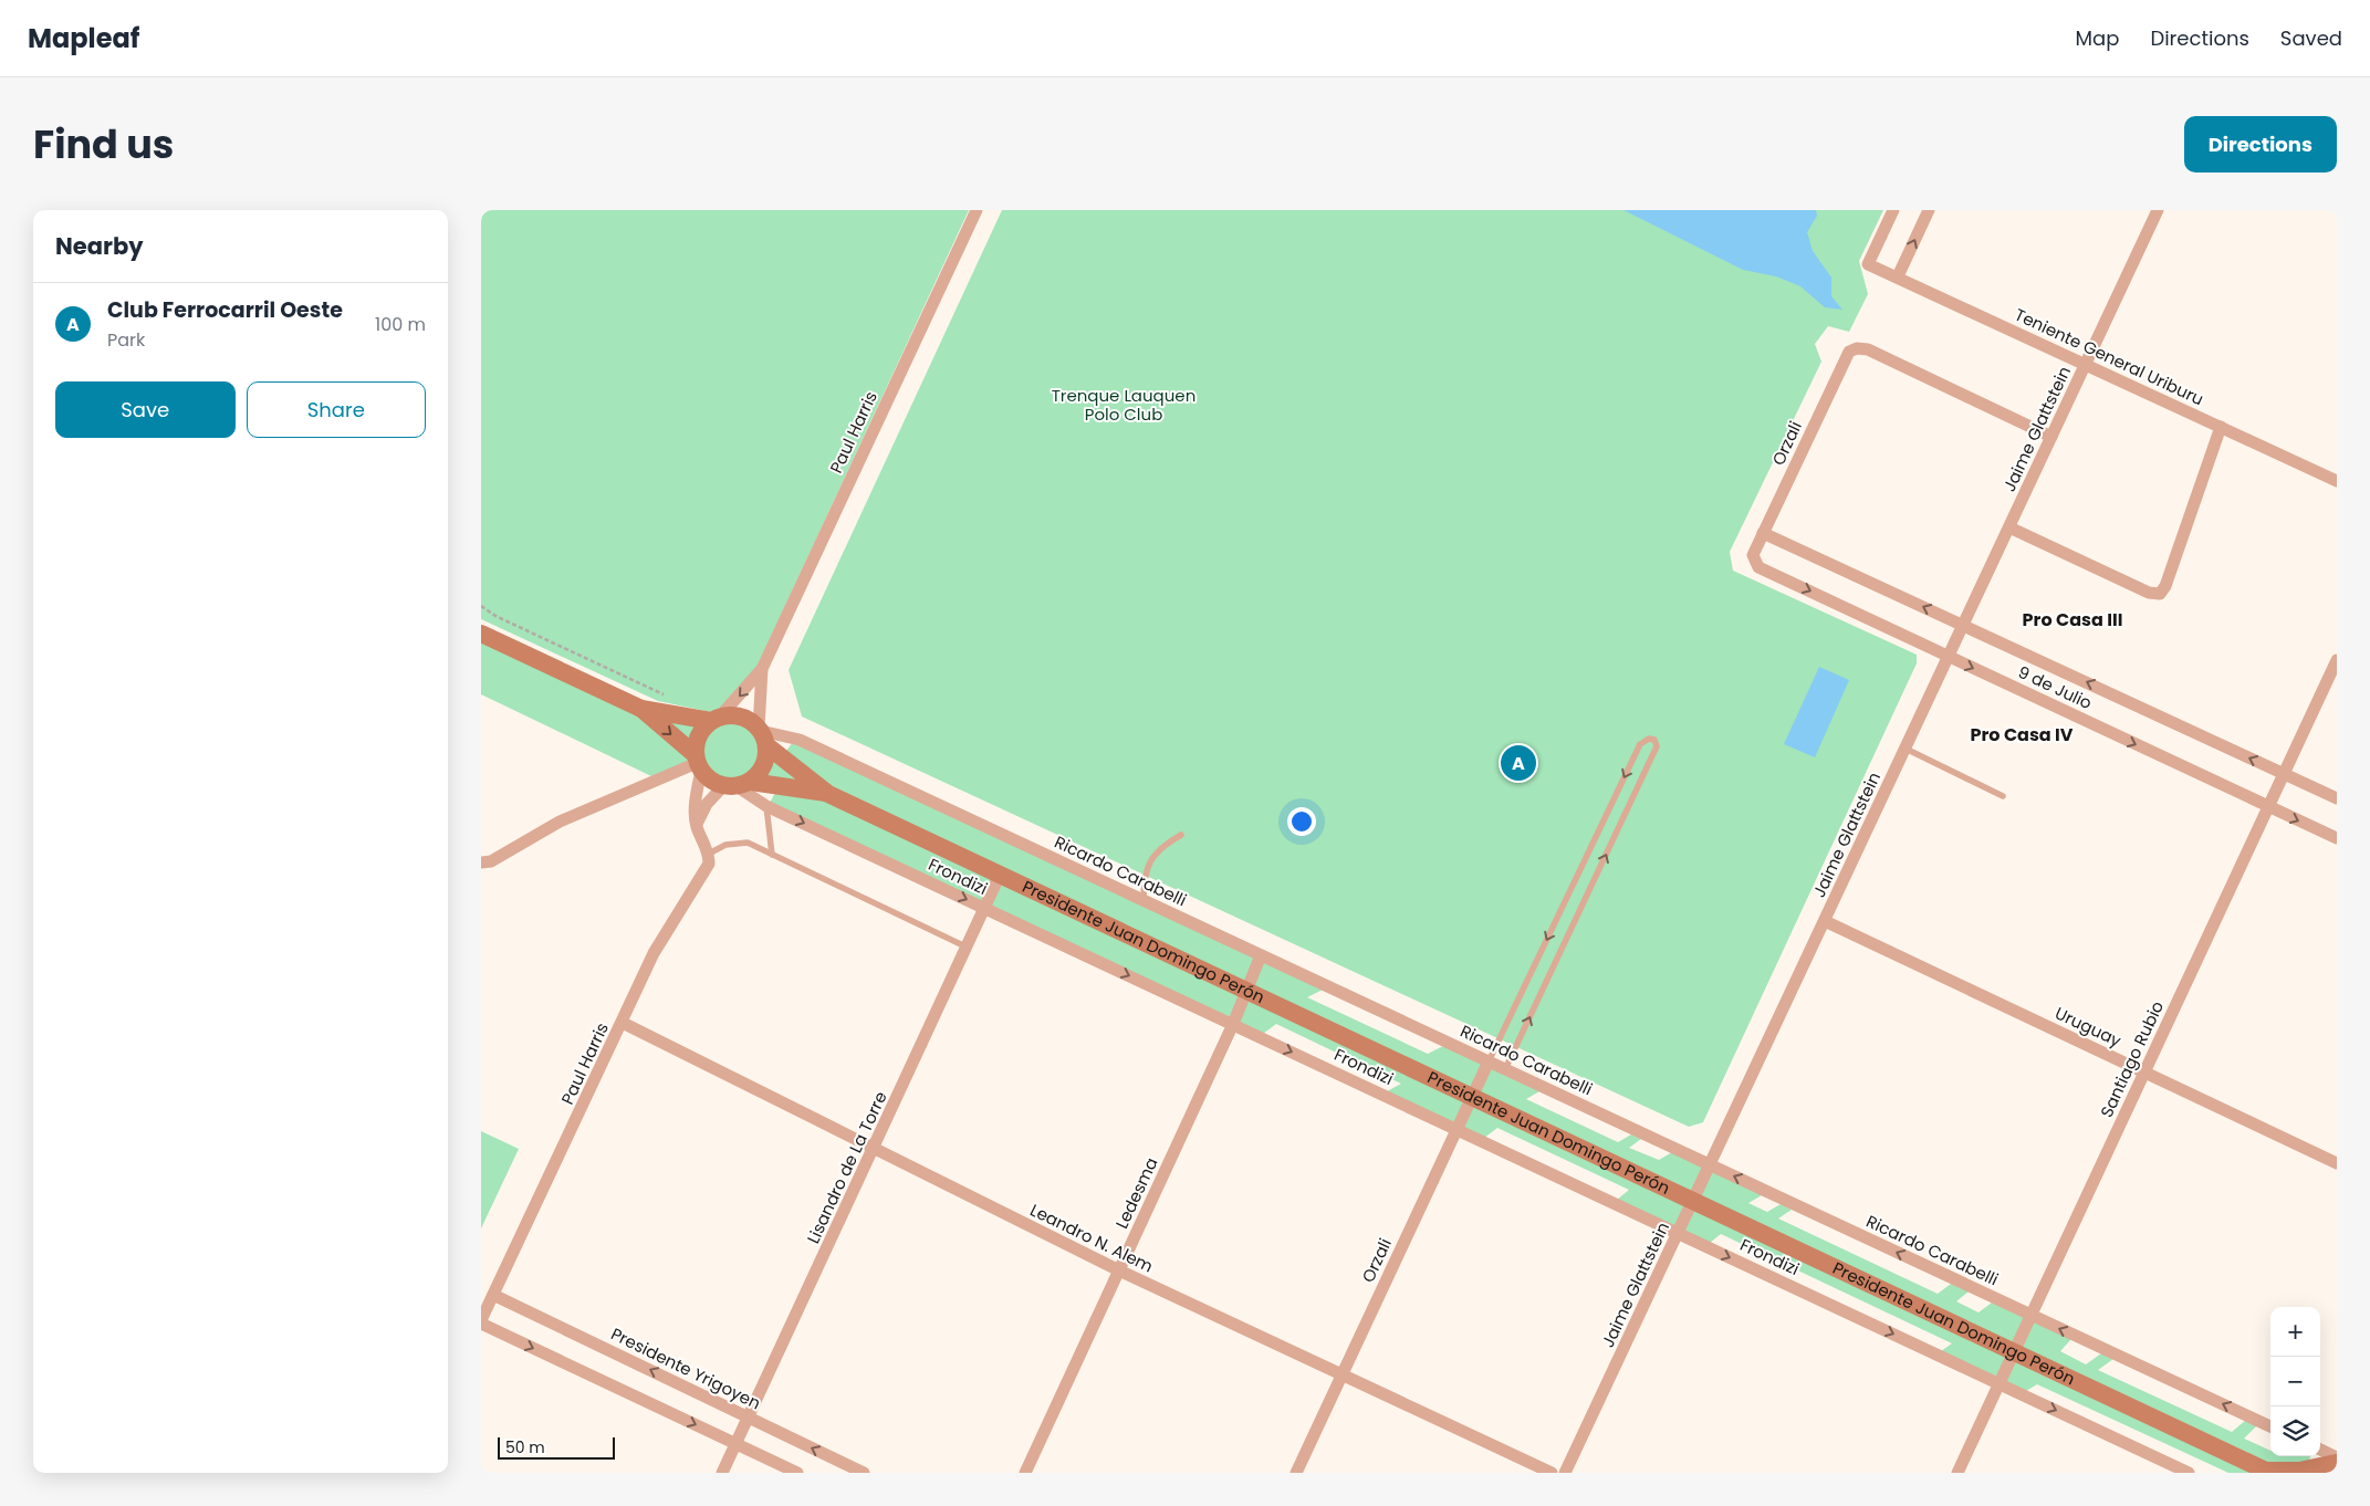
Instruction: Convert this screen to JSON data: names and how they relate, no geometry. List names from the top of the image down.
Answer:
{
  "streets": {
    "main road": ["Presidente Juan Domingo Perón"],
    "street": [
      "Teniente General Uriburu",
      "Jaime Glattstein",
      "Paul Harris",
      "Orzali",
      "9 de Julio",
      "Ricardo Carabelli",
      "Frondizi",
      "Uruguay",
      "Santiago Rubio",
      "Lisandro de La Torre",
      "Ledesma",
      "Leandro N. Alem",
      "Presidente Yrigoyen"
    ]
  },
  "crossings": [
    ["Teniente General Uriburu", "Jaime Glattstein"],
    ["Jaime Glattstein", "Orzali"],
    ["Jaime Glattstein", "9 de Julio"],
    ["Jaime Glattstein", "Ricardo Carabelli"],
    ["Jaime Glattstein", "Frondizi"],
    ["Jaime Glattstein", "Presidente Juan Domingo Perón"],
    ["Jaime Glattstein", "Uruguay"],
    ["Paul Harris", "Ricardo Carabelli"],
    ["Paul Harris", "Frondizi"],
    ["Paul Harris", "Presidente Juan Domingo Perón"],
    ["Paul Harris", "Leandro N. Alem"],
    ["Paul Harris", "Presidente Yrigoyen"],
    ["Orzali", "9 de Julio"],
    ["Orzali", "Ricardo Carabelli"],
    ["Orzali", "Frondizi"],
    ["Orzali", "Presidente Juan Domingo Perón"],
    ["Orzali", "Leandro N. Alem"],
    ["9 de Julio", "Santiago Rubio"],
    ["Ricardo Carabelli", "Frondizi"],
    ["Ricardo Carabelli", "Presidente Juan Domingo Perón"],
    ["Ricardo Carabelli", "Santiago Rubio"],
    ["Ricardo Carabelli", "Ledesma"],
    ["Frondizi", "Presidente Juan Domingo Perón"],
    ["Frondizi", "Santiago Rubio"],
    ["Frondizi", "Lisandro de La Torre"],
    ["Frondizi", "Ledesma"],
    ["Presidente Juan Domingo Perón", "Santiago Rubio"],
    ["Presidente Juan Domingo Perón", "Lisandro de La Torre"],
    ["Presidente Juan Domingo Perón", "Ledesma"],
    ["Uruguay", "Santiago Rubio"],
    ["Lisandro de La Torre", "Leandro N. Alem"],
    ["Lisandro de La Torre", "Presidente Yrigoyen"],
    ["Ledesma", "Leandro N. Alem"]
  ],
  "one_way": ["Ricardo Carabelli", "Frondizi"],
  "districts": ["Pro Casa III", "Pro Casa IV"],
  "parks": ["Trenque Lauquen Polo Club"],
  "scale_bar": "50 m",
  "page": {
    "header": "Mapleaf",
    "nav": ["Map", "Directions", "Saved"],
    "title": "Find us",
    "buttons": [
      "Directions",
      ["Save", "Share"]
    ],
    "heading": "Nearby",
    "list": [
      {
        "mark": "A",
        "name": "Club Ferrocarril Oeste",
        "note": "Park",
        "value": "100 m"
      }
    ],
    "pins": "A",
    "map_buttons": ["+", "−"],
    "scale": "50 m"
  }
}
